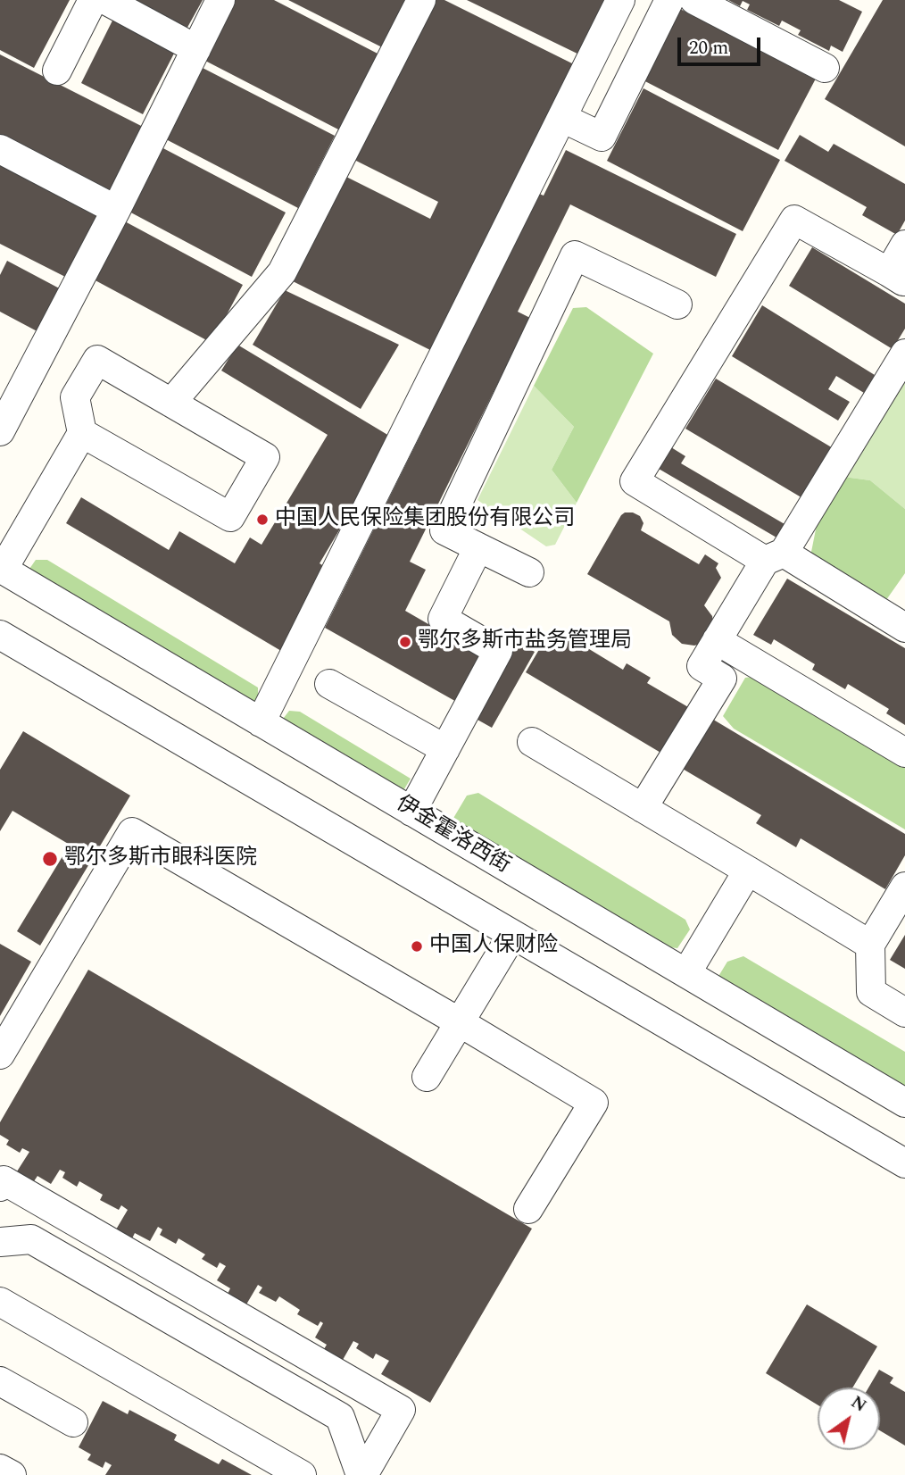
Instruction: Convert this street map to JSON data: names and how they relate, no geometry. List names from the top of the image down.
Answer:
{
  "streets": {
    "street": ["伊金霍洛西街"]
  },
  "places": [
    "中国人民保险集团股份有限公司",
    "鄂尔多斯市盐务管理局",
    "鄂尔多斯市眼科医院",
    "中国人保财险"
  ],
  "scale_bar": "20 m",
  "north": "top right"
}
